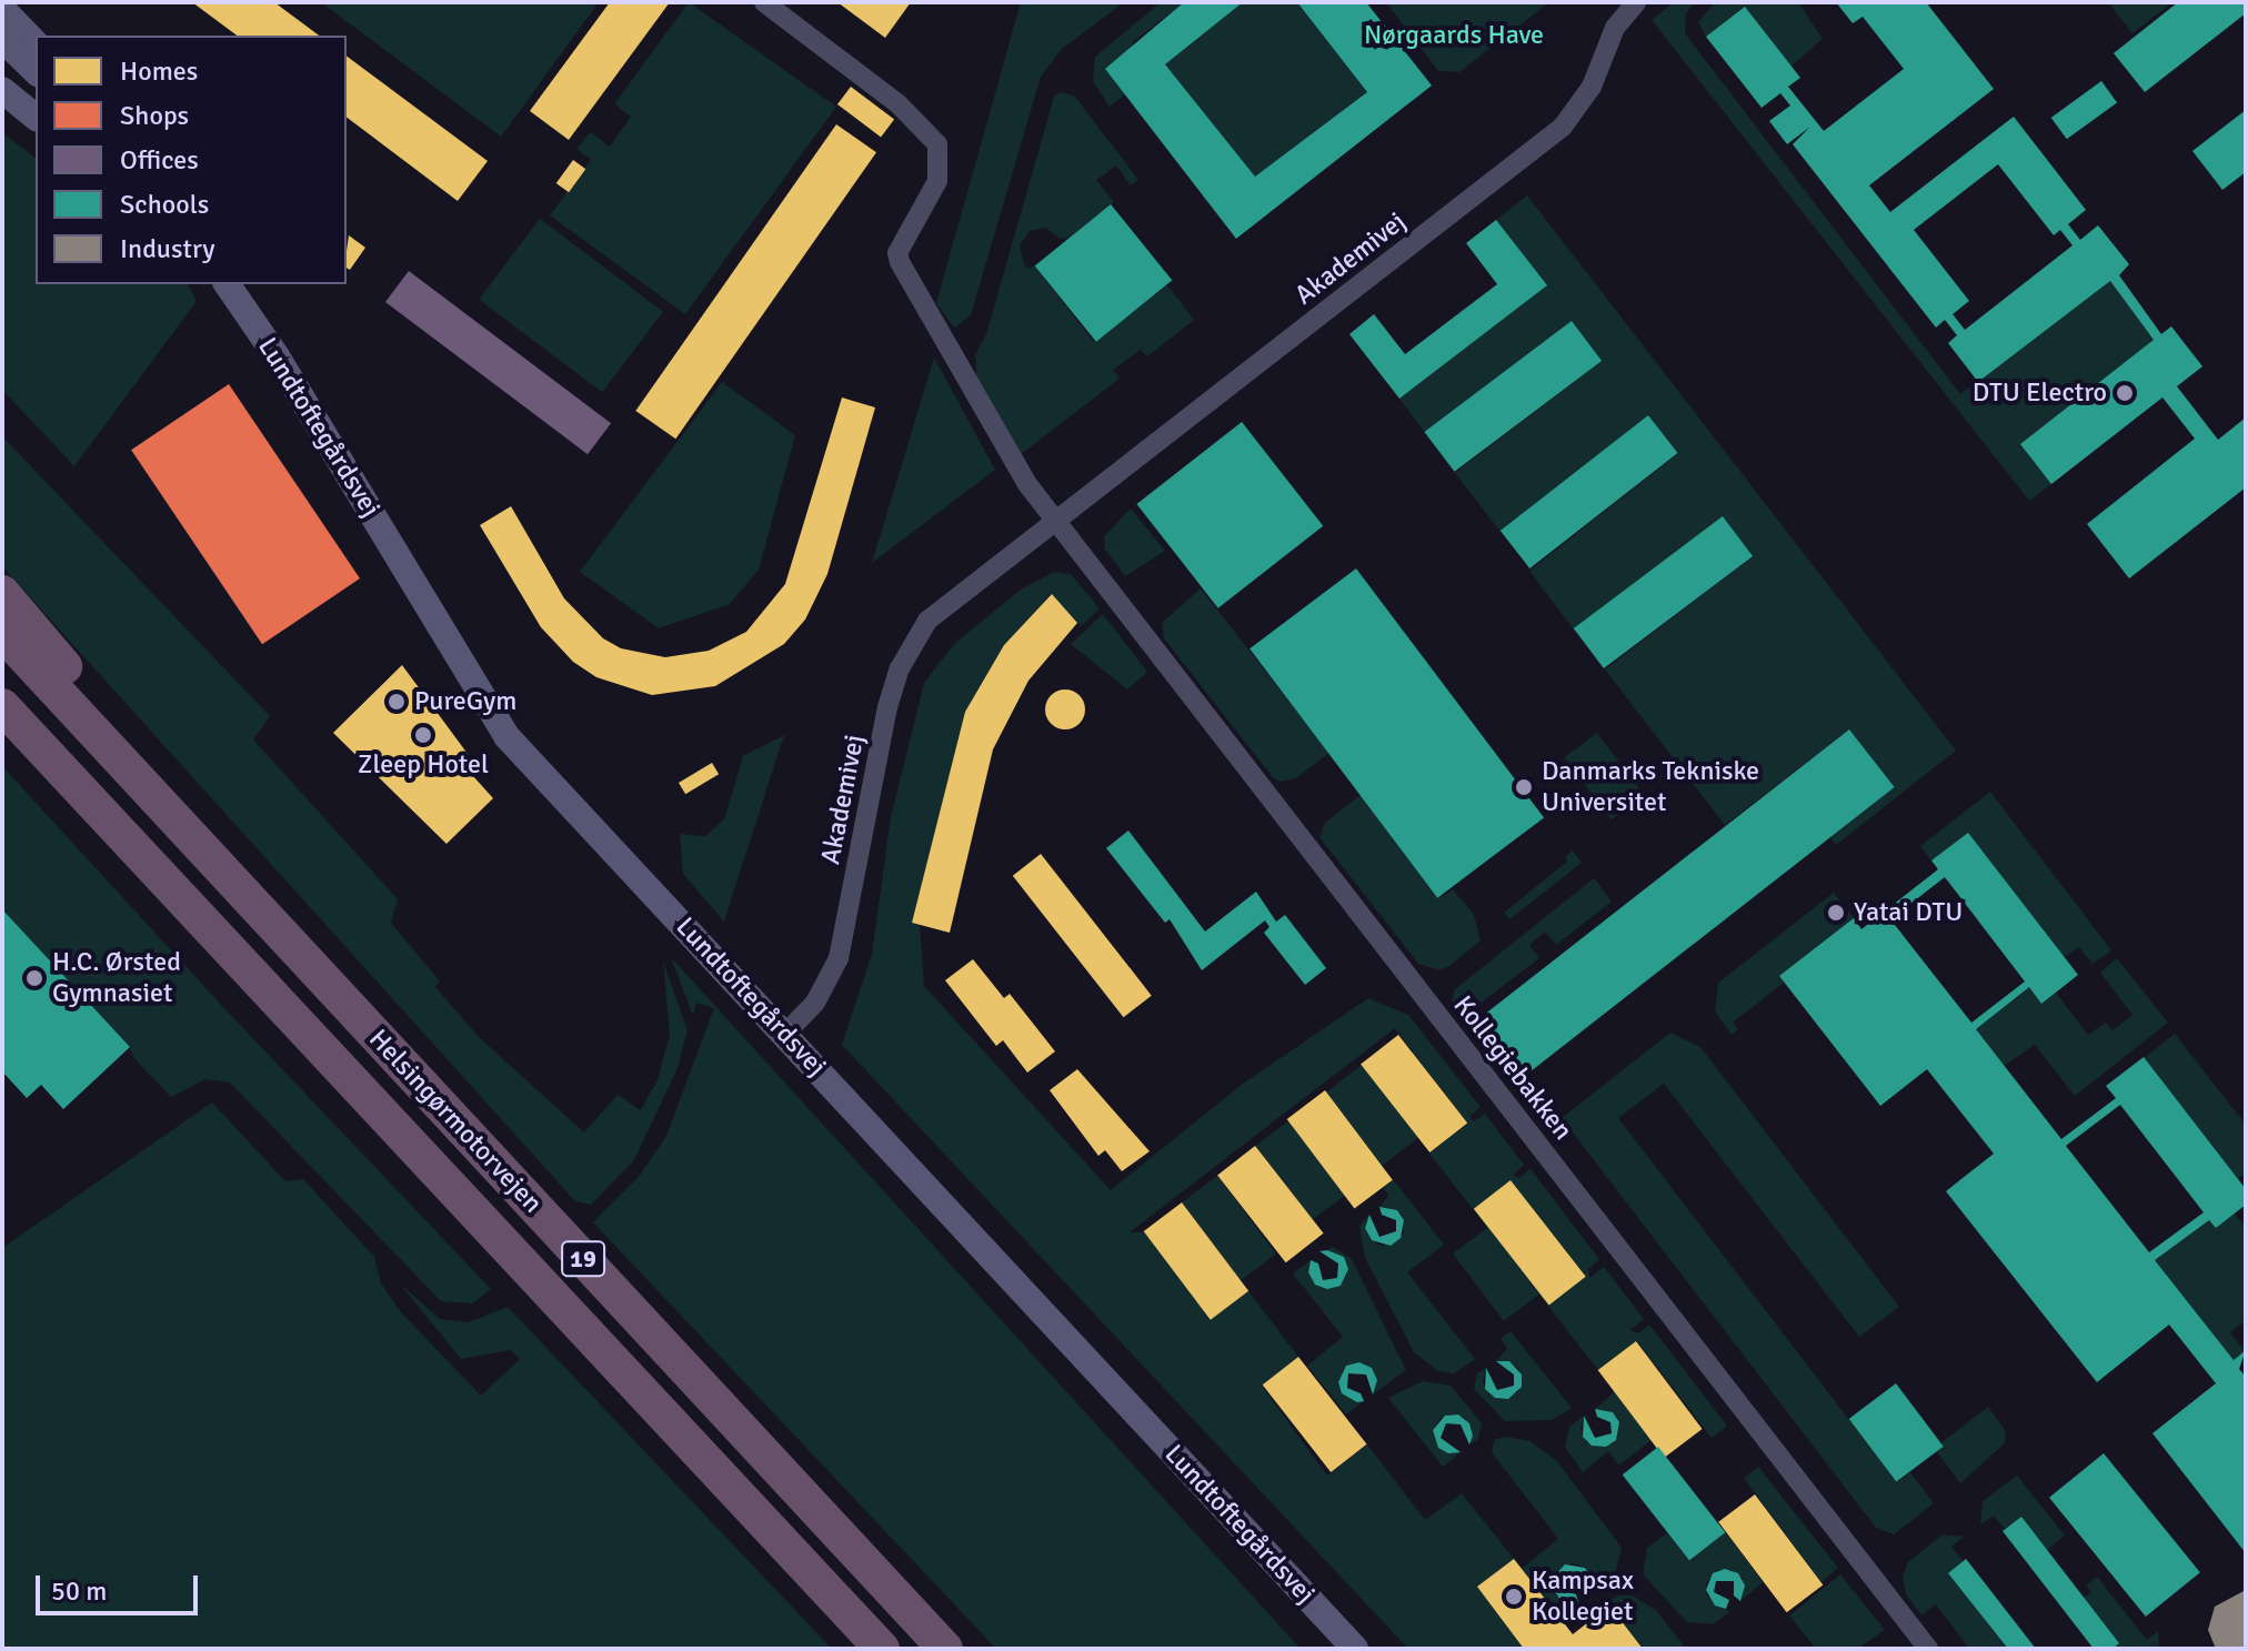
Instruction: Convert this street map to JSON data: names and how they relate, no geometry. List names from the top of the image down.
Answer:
{
  "streets": {
    "highway": ["Helsingørmotorvejen", "19"],
    "street": ["Akademivej", "Lundtoftegårdsvej", "Kollegiebakken"]
  },
  "crossings": [
    ["Akademivej", "Lundtoftegårdsvej"],
    ["Akademivej", "Kollegiebakken"]
  ],
  "parks": ["Nørgaards Have"],
  "places": [
    "DTU Electro",
    "PureGym",
    "Zleep Hotel",
    "Danmarks Tekniske Universitet",
    "Yatai DTU",
    "H.C. Ørsted Gymnasiet",
    "Kampsax Kollegiet"
  ],
  "legend": [
    "Homes",
    "Shops",
    "Offices",
    "Schools",
    "Industry"
  ],
  "scale_bar": "50 m"
}
